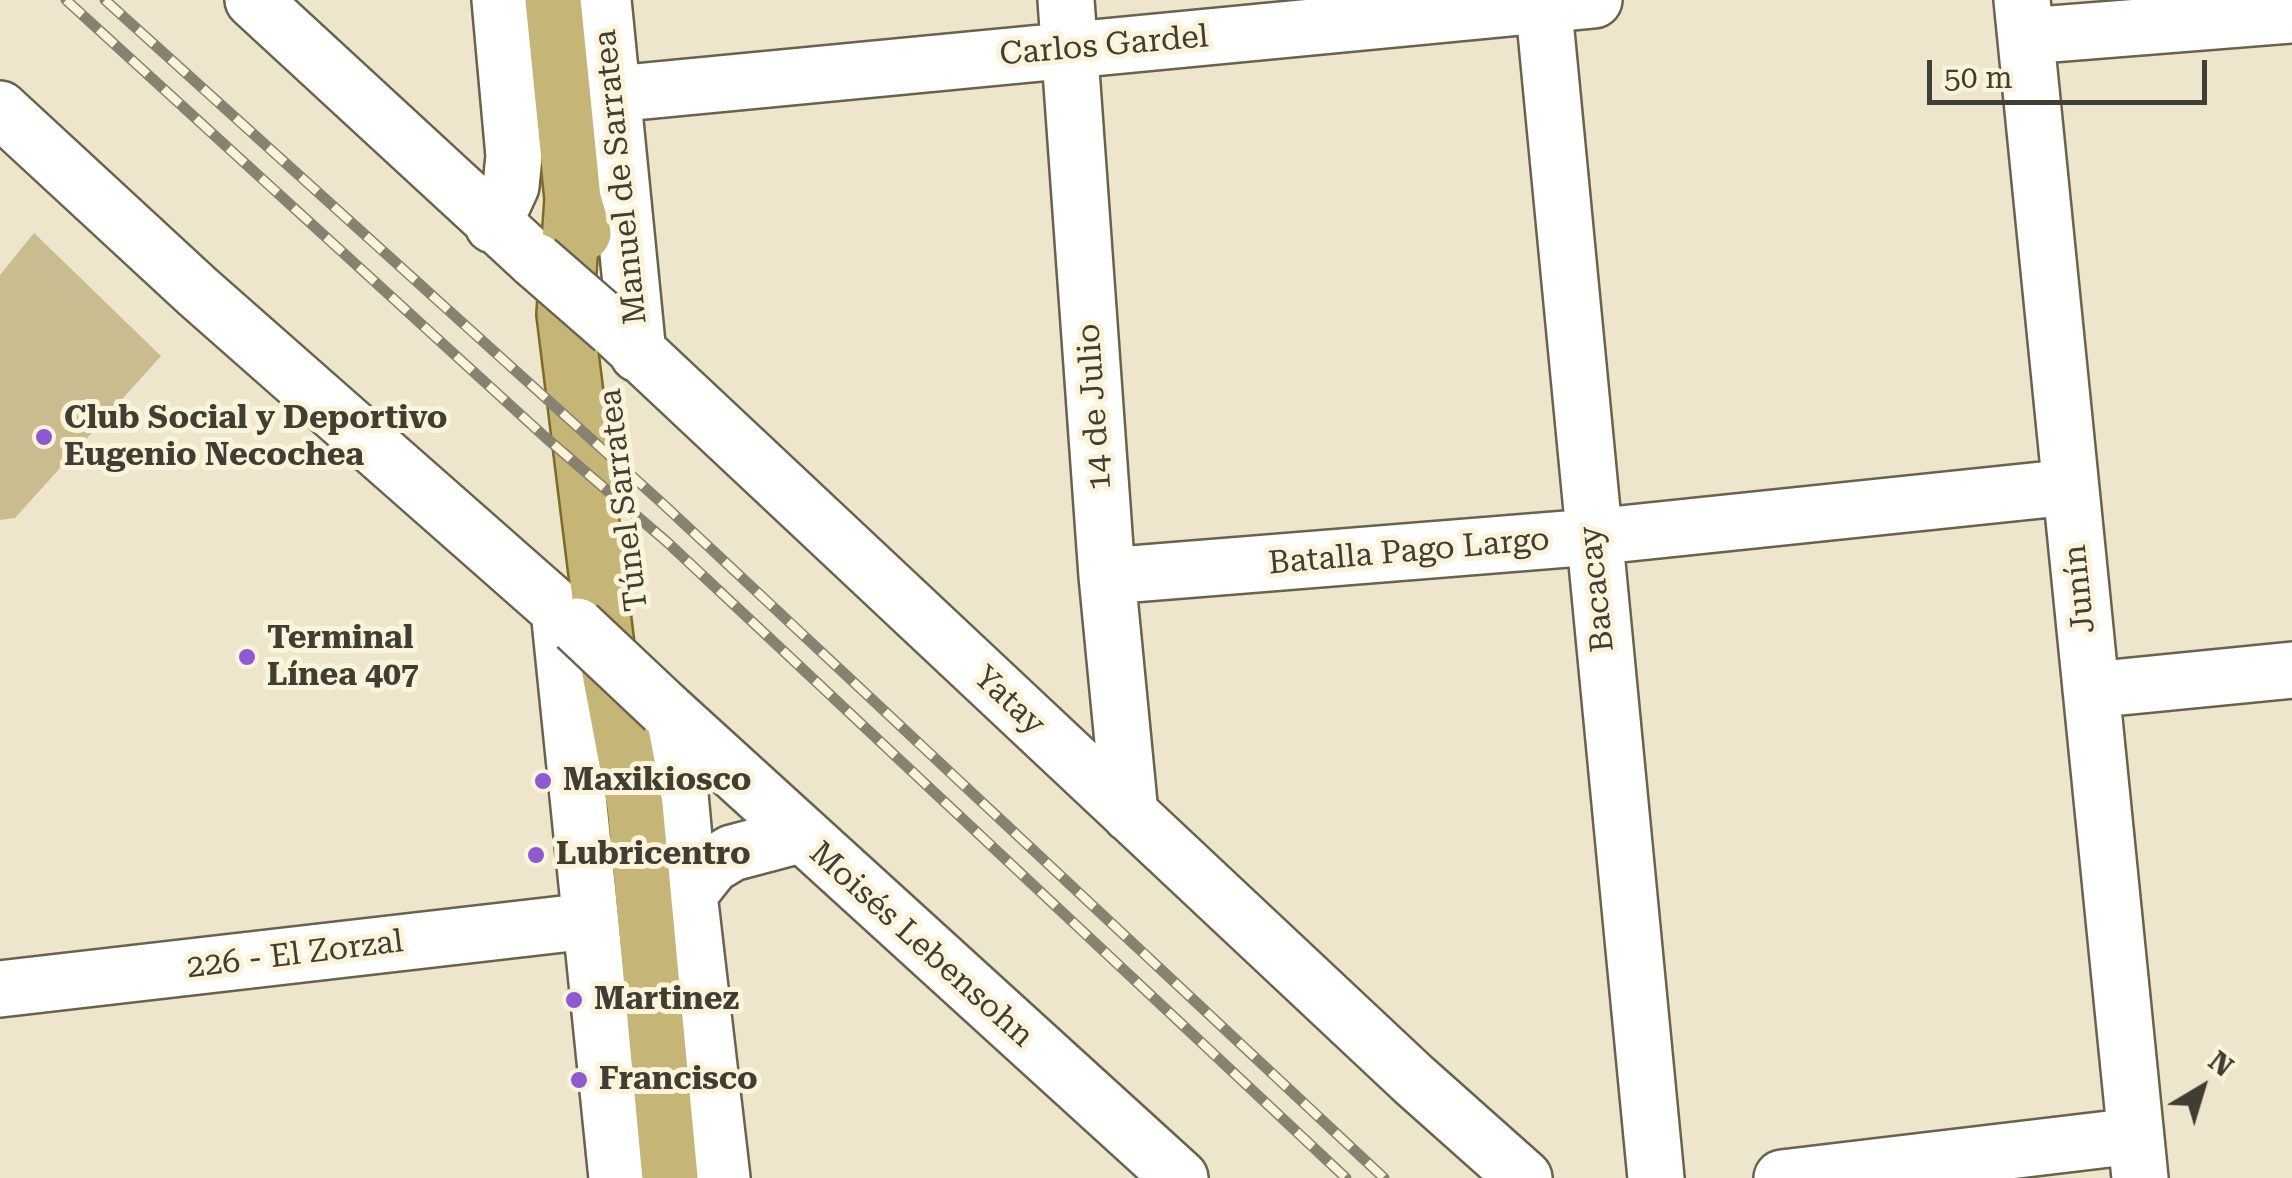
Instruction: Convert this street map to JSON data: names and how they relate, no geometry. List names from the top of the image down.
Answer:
{
  "streets": {
    "main road": ["Túnel Sarratea"],
    "street": [
      "Carlos Gardel",
      "Manuel de Sarratea",
      "14 de Julio",
      "Batalla Pago Largo",
      "Bacacay",
      "Junín",
      "Yatay",
      "Moisés Lebensohn",
      "226 - El Zorzal"
    ]
  },
  "crossings": [
    ["Carlos Gardel", "Manuel de Sarratea"],
    ["Carlos Gardel", "14 de Julio"],
    ["Carlos Gardel", "Bacacay"],
    ["Manuel de Sarratea", "Yatay"],
    ["14 de Julio", "Batalla Pago Largo"],
    ["14 de Julio", "Yatay"],
    ["Batalla Pago Largo", "Bacacay"],
    ["Batalla Pago Largo", "Junín"]
  ],
  "places": [
    "Club Social y Deportivo Eugenio Necochea",
    "Terminal Línea 407",
    "Maxikiosco",
    "Lubricentro",
    "Martinez",
    "Francisco"
  ],
  "scale_bar": "50 m",
  "north": "top right"
}
